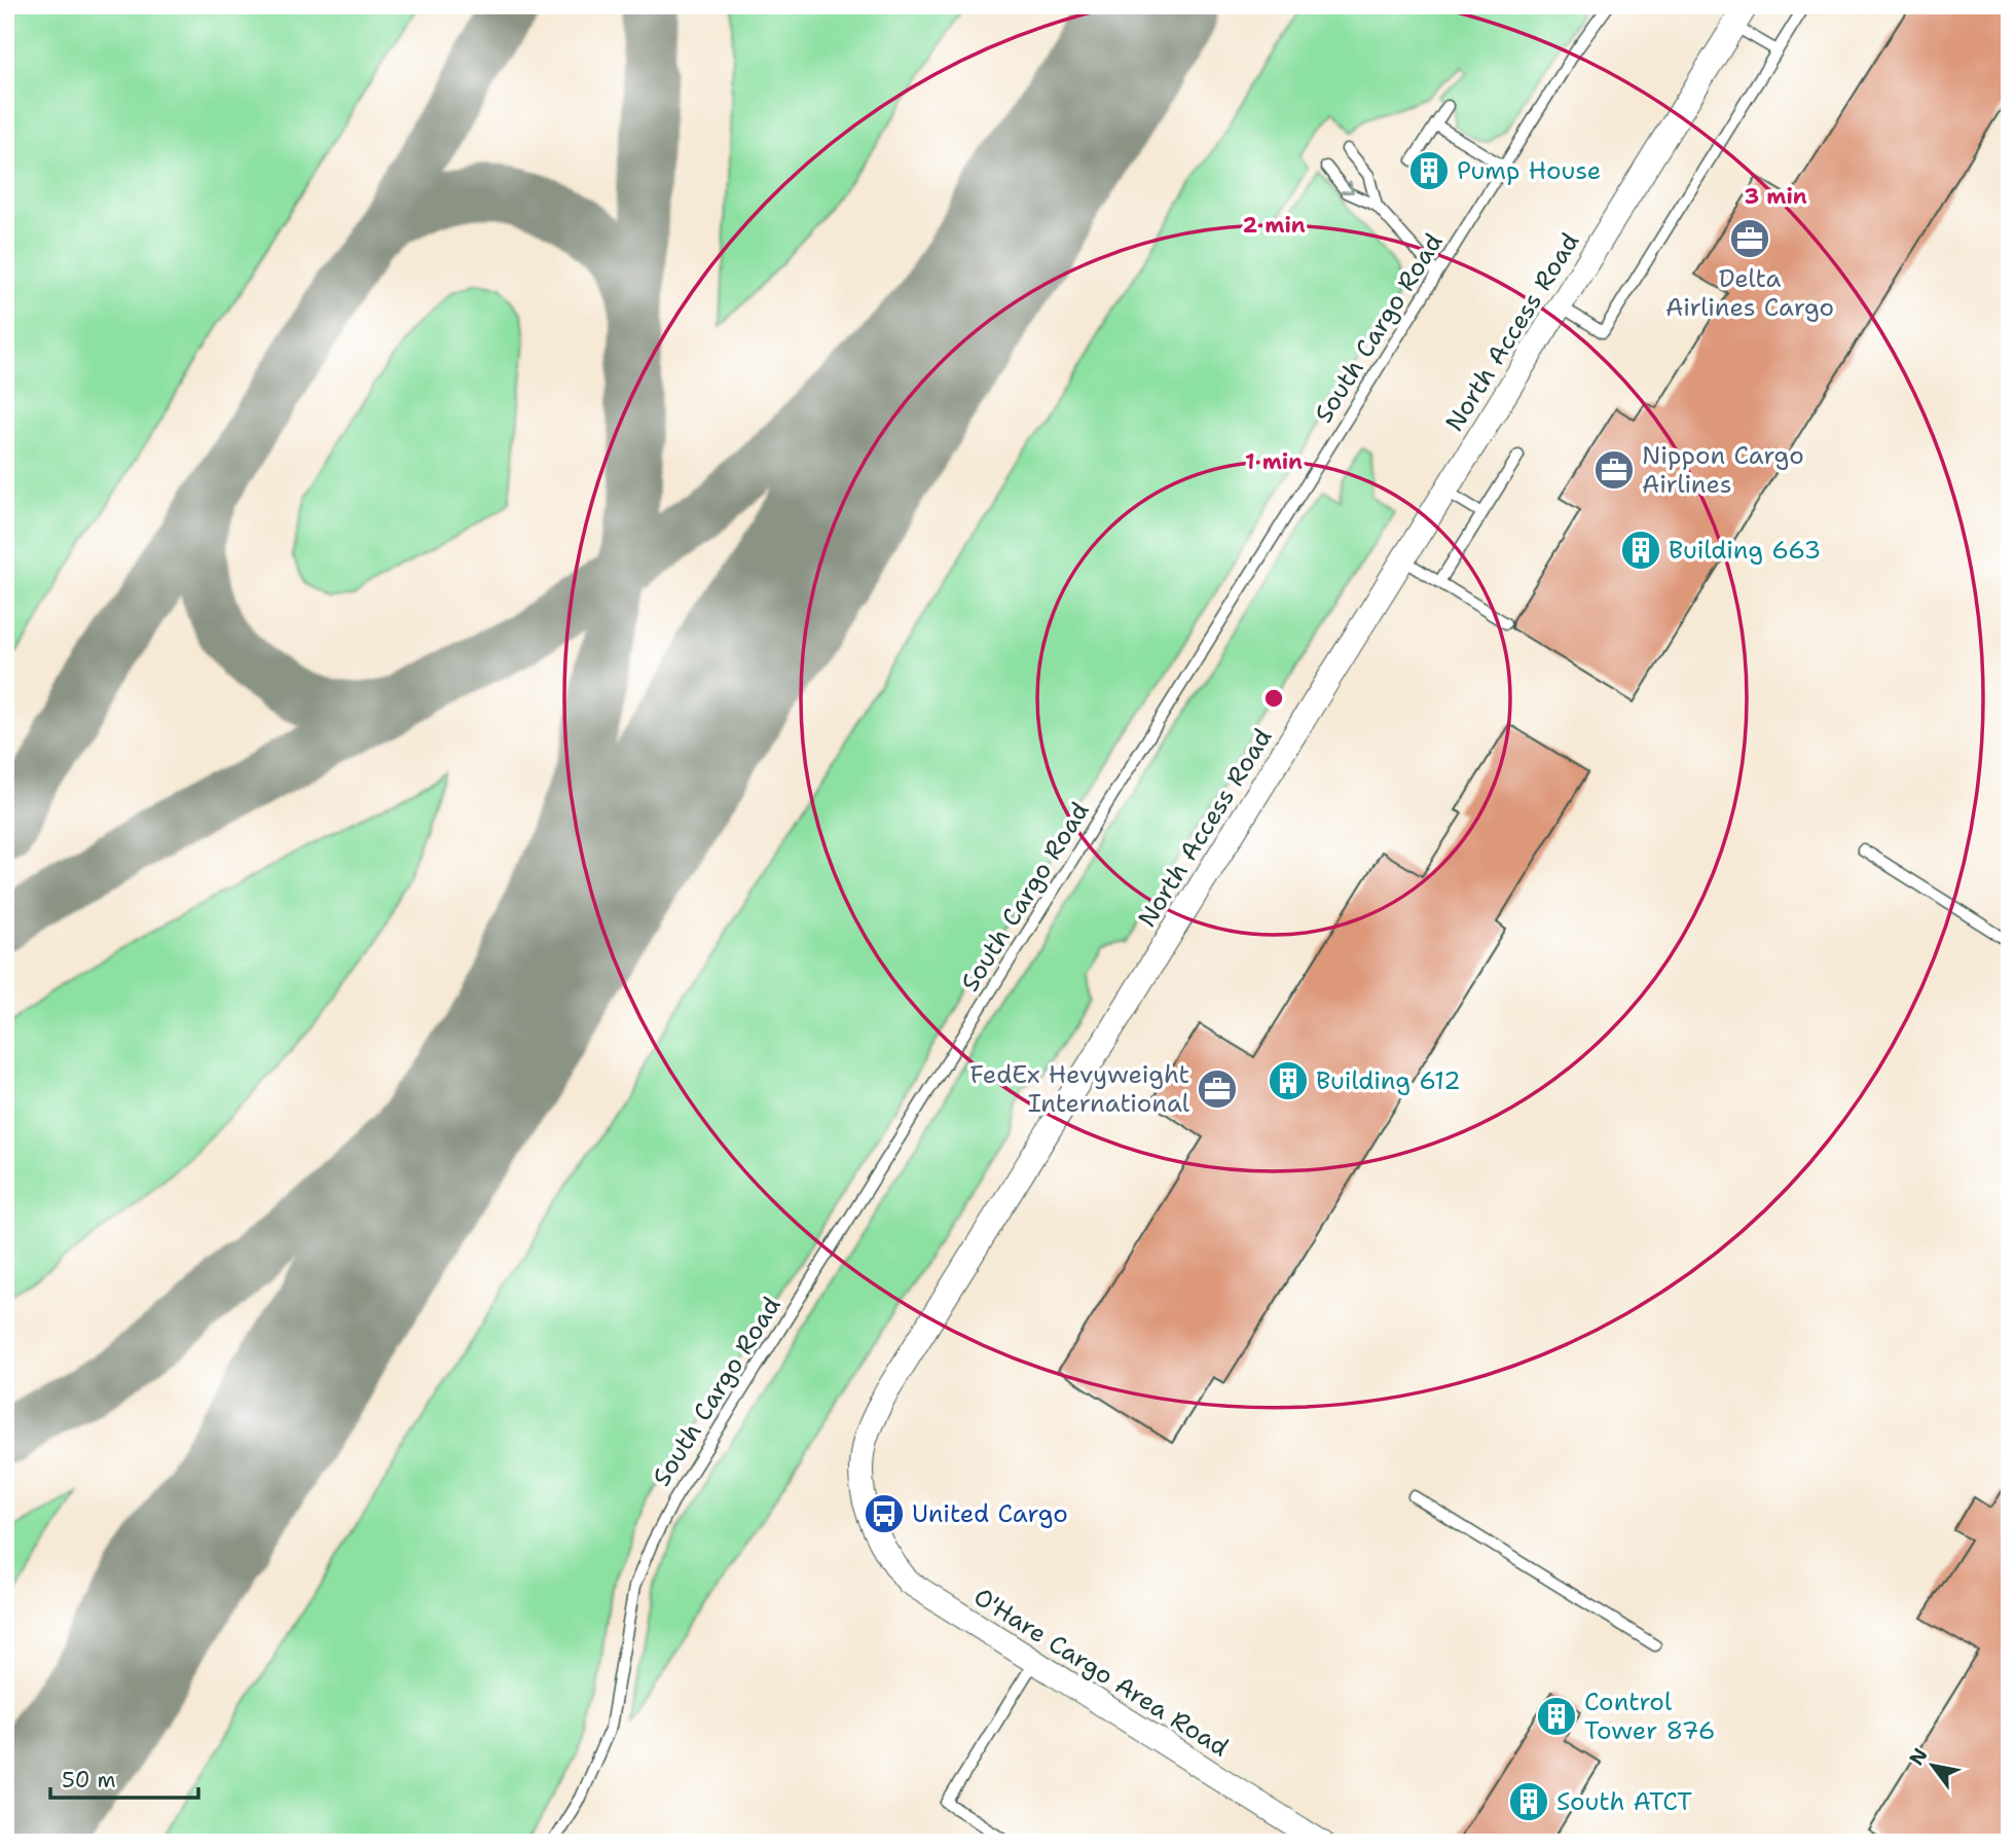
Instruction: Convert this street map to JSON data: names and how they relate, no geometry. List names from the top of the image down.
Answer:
{
  "streets": {
    "street": ["North Access Road", "O'Hare Cargo Area Road"],
    "lane": ["South Cargo Road"]
  },
  "crossings": [
    ["North Access Road", "O'Hare Cargo Area Road"]
  ],
  "places": {
    "building": [
      "Pump House",
      "Building 663",
      "Building 612",
      "Control Tower 876",
      "South ATCT"
    ],
    "office": ["Delta Airlines Cargo", "Nippon Cargo Airlines", "FedEx Hevyweight International"],
    "bus stop": ["United Cargo"]
  },
  "scale_bar": "50 m",
  "north": "top left",
  "rings": ["3 min", "2 min", "1 min"]
}
